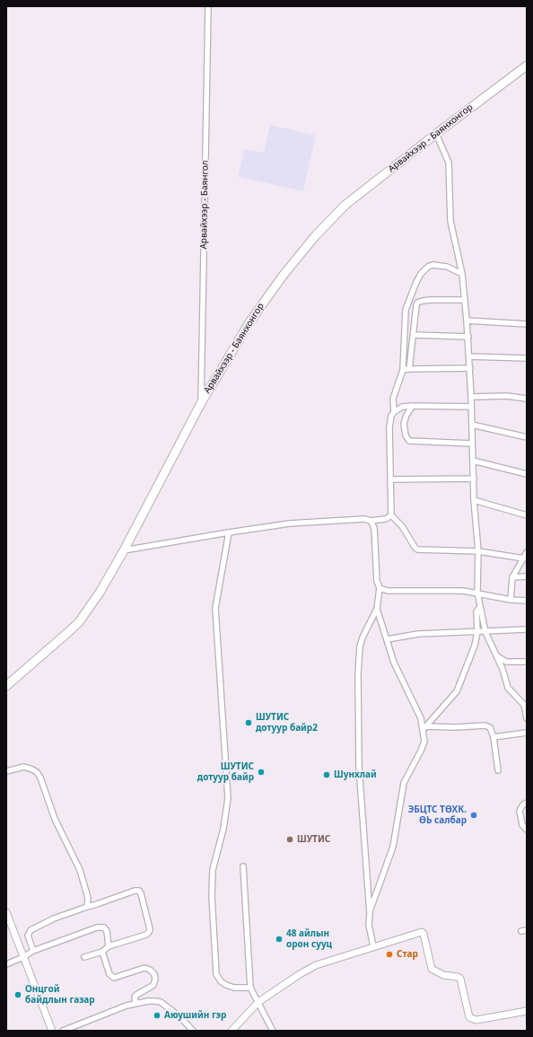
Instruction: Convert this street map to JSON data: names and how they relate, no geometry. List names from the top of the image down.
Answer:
{
  "streets": {
    "highway": ["Арвайхээр - Баянхонгор"],
    "street": ["Арвайхээр - Баянгол"]
  },
  "crossings": [
    ["Арвайхээр - Баянхонгор", "Арвайхээр - Баянгол"]
  ],
  "places": [
    "ШУТИС дотуур байр2",
    "ШУТИС дотуур байр",
    "Шунхлай",
    "ЭБЦТС ТӨХК. ӨЬ салбар",
    "ШУТИС",
    "48 айлын орон сууц",
    "Стар",
    "Онцгой байдлын газар",
    "Аюушийн гэр"
  ]
}
